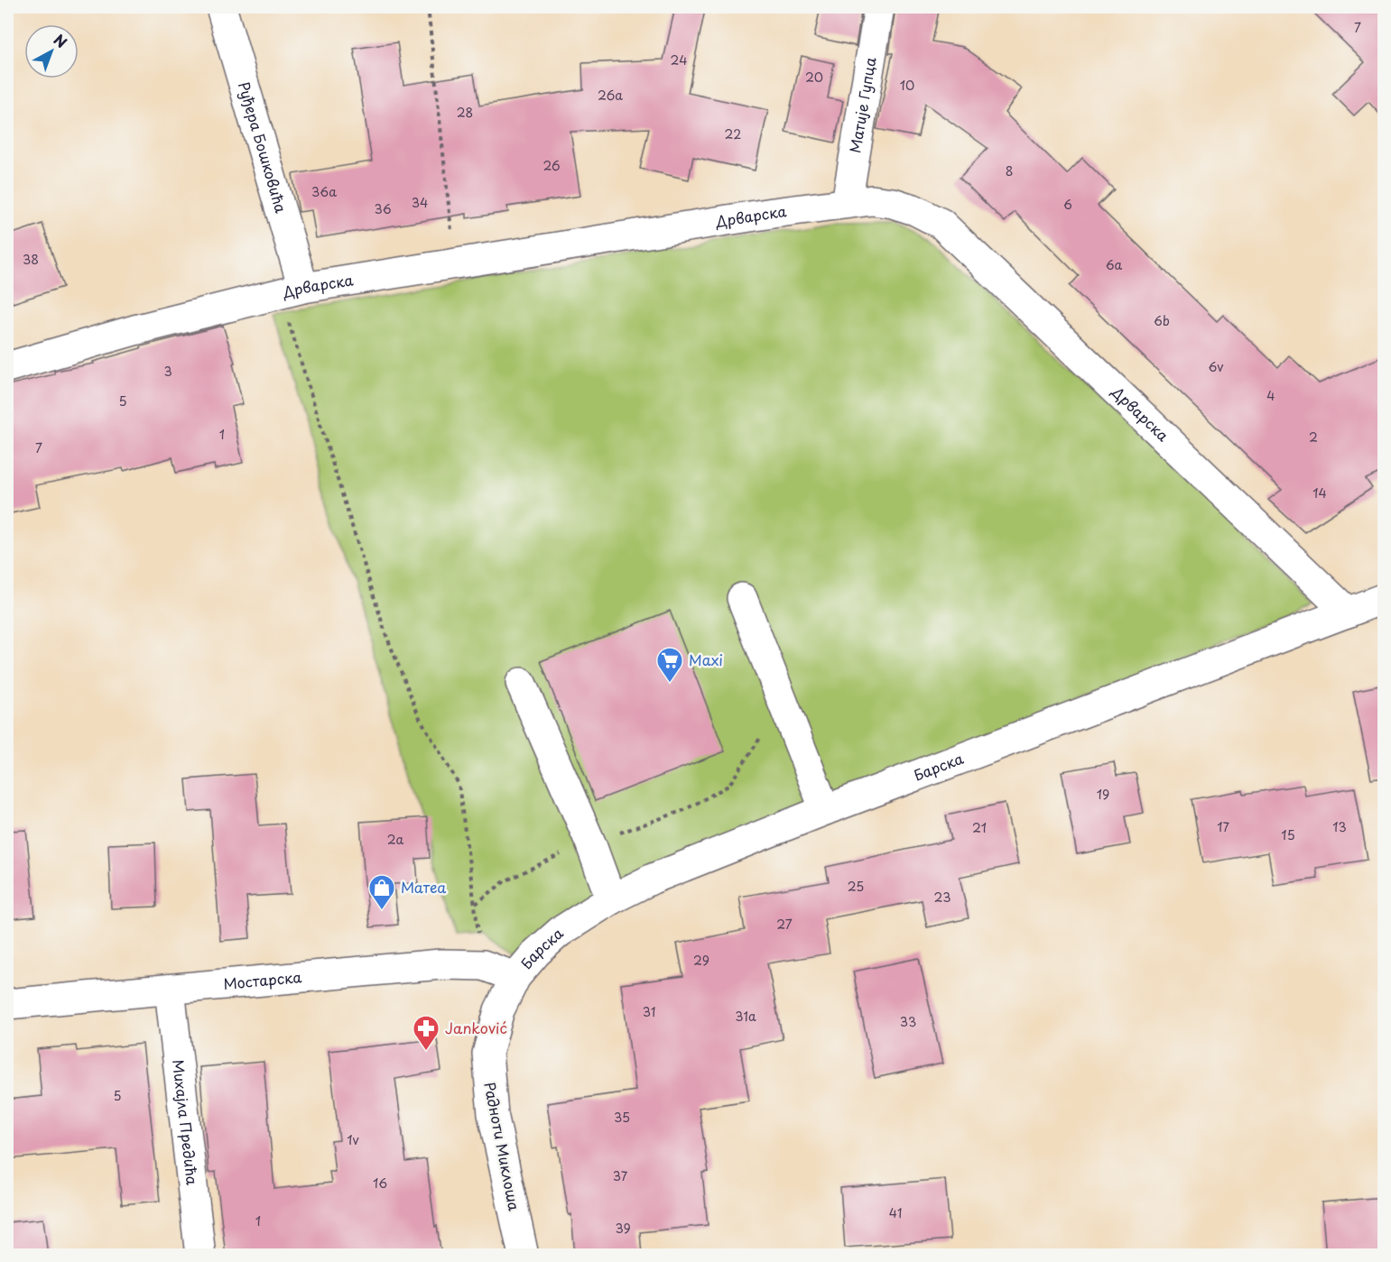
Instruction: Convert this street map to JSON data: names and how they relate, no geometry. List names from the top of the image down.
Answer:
{
  "streets": {
    "street": [
      "Матије Гупца",
      "Руђера Бошковића",
      "Дрварска",
      "Барска",
      "Мостарска",
      "Михајла Предића",
      "Радноти Миклоша"
    ]
  },
  "crossings": [
    ["Матије Гупца", "Дрварска"],
    ["Руђера Бошковића", "Дрварска"],
    ["Дрварска", "Барска"],
    ["Барска", "Мостарска"],
    ["Барска", "Радноти Миклоша"],
    ["Мостарска", "Михајла Предића"],
    ["Мостарска", "Радноти Миклоша"]
  ],
  "places": {
    "supermarket": ["Maxi"],
    "shop": ["Матеа"],
    "pharmacy": ["Janković"]
  },
  "house_numbers": [
    "7",
    "24",
    "20",
    "10",
    "26a",
    "28",
    "22",
    "26",
    "8",
    "36a",
    "34",
    "6",
    "36",
    "38",
    "6a",
    "6b",
    "6v",
    "3",
    "4",
    "5",
    "1",
    "2",
    "7",
    "14",
    "19",
    "17",
    "13",
    "21",
    "15",
    "2a",
    "25",
    "23",
    "27",
    "29",
    "31",
    "31a",
    "33",
    "5",
    "35",
    "1v",
    "37",
    "16",
    "41",
    "1",
    "39"
  ],
  "north": "top right"
}
